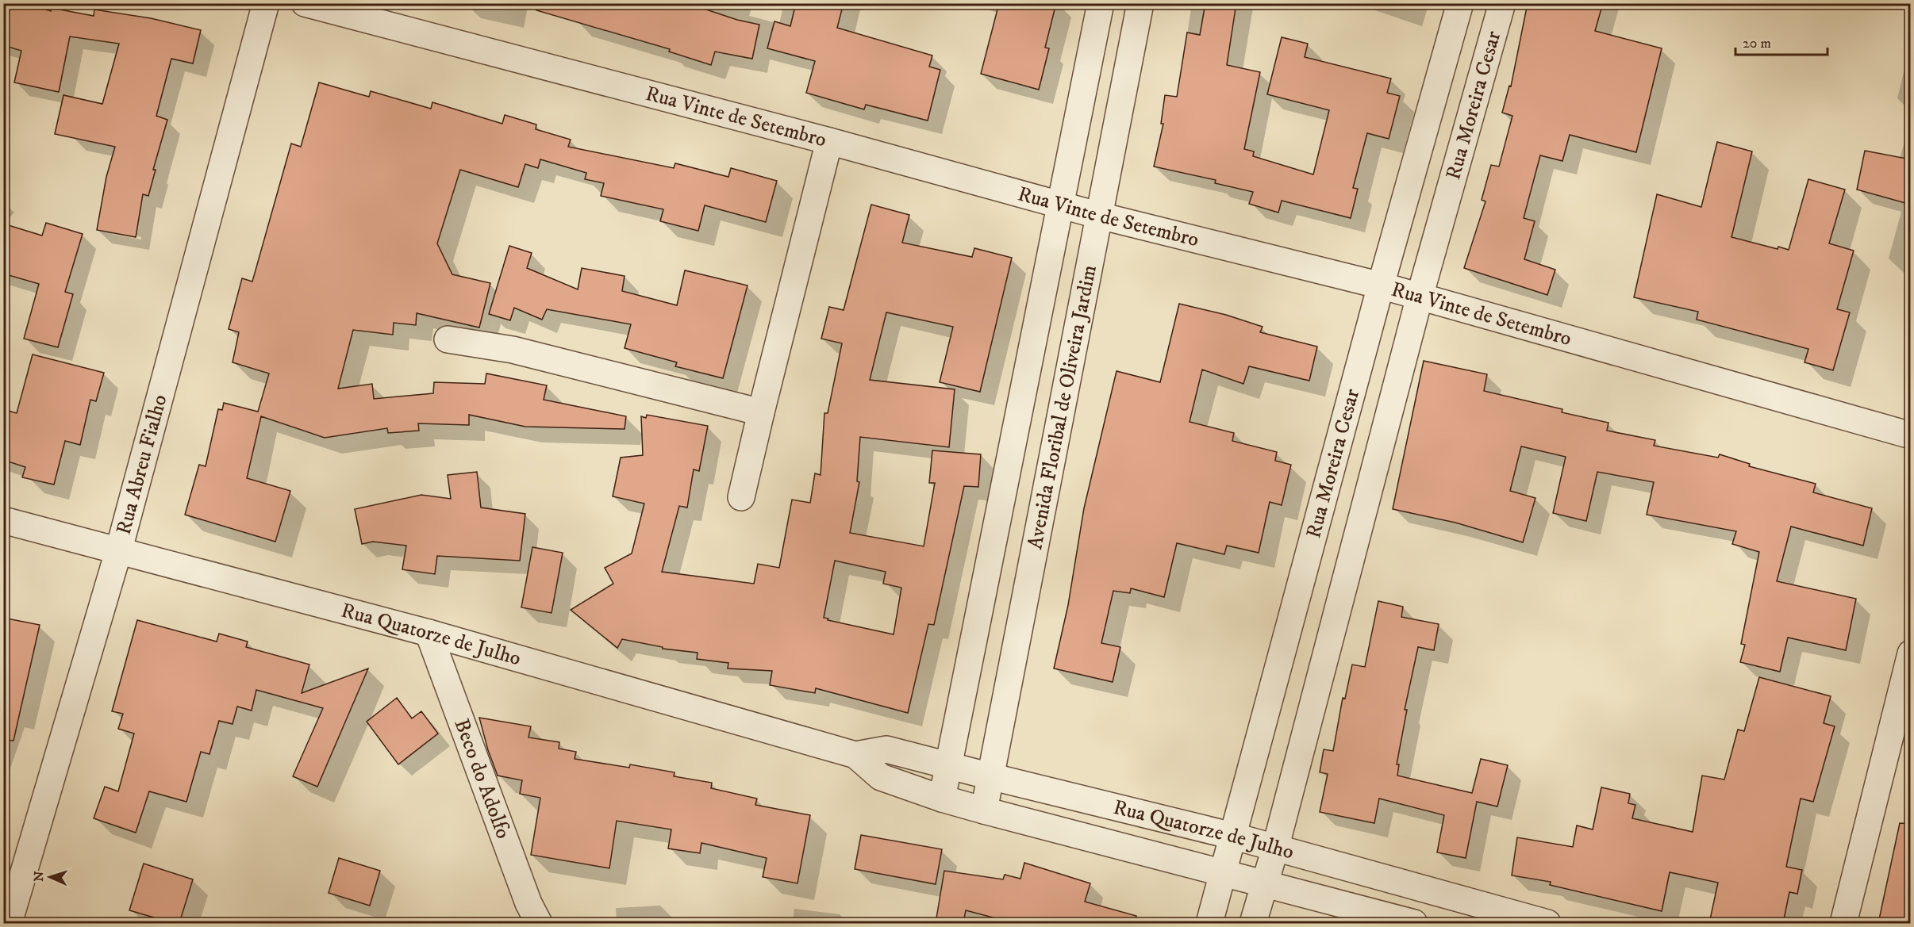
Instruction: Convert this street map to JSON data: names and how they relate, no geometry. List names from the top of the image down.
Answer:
{
  "streets": {
    "street": [
      "Rua Moreira Cesar",
      "Rua Vinte de Setembro",
      "Avenida Floribal de Oliveira Jardim",
      "Rua Abreu Fialho",
      "Rua Quatorze de Julho",
      "Beco do Adolfo"
    ]
  },
  "crossings": [
    ["Rua Moreira Cesar", "Rua Vinte de Setembro"],
    ["Rua Moreira Cesar", "Rua Quatorze de Julho"],
    ["Rua Vinte de Setembro", "Avenida Floribal de Oliveira Jardim"],
    ["Avenida Floribal de Oliveira Jardim", "Rua Quatorze de Julho"],
    ["Rua Abreu Fialho", "Rua Quatorze de Julho"],
    ["Rua Quatorze de Julho", "Beco do Adolfo"]
  ],
  "scale_bar": "20 m",
  "north": "left"
}
